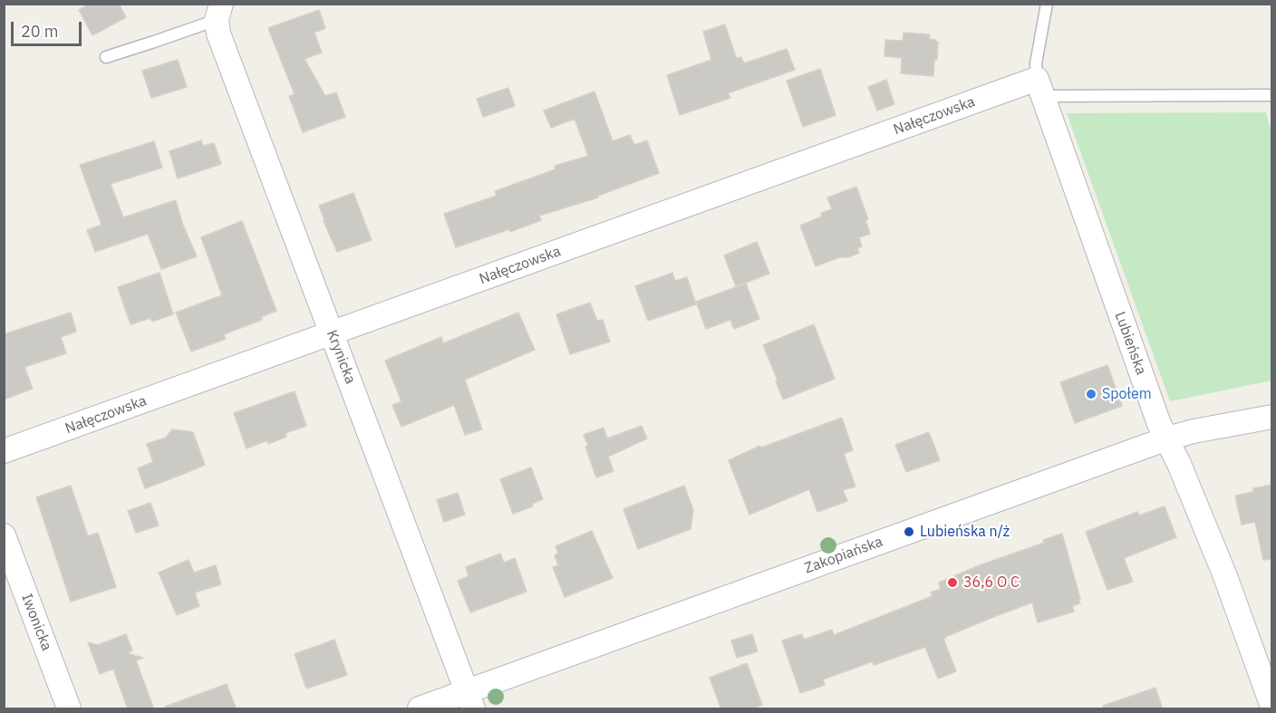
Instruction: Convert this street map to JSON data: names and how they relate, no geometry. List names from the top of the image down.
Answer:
{
  "streets": {
    "street": [
      "Nałęczowska",
      "Lubieńska",
      "Krynicka",
      "Zakopiańska",
      "Iwonicka"
    ]
  },
  "crossings": [
    ["Nałęczowska", "Lubieńska"],
    ["Nałęczowska", "Krynicka"],
    ["Lubieńska", "Zakopiańska"],
    ["Krynicka", "Zakopiańska"]
  ],
  "places": ["Społem", "Lubieńska n/ż", "36,6 O C"],
  "scale_bar": "20 m"
}
